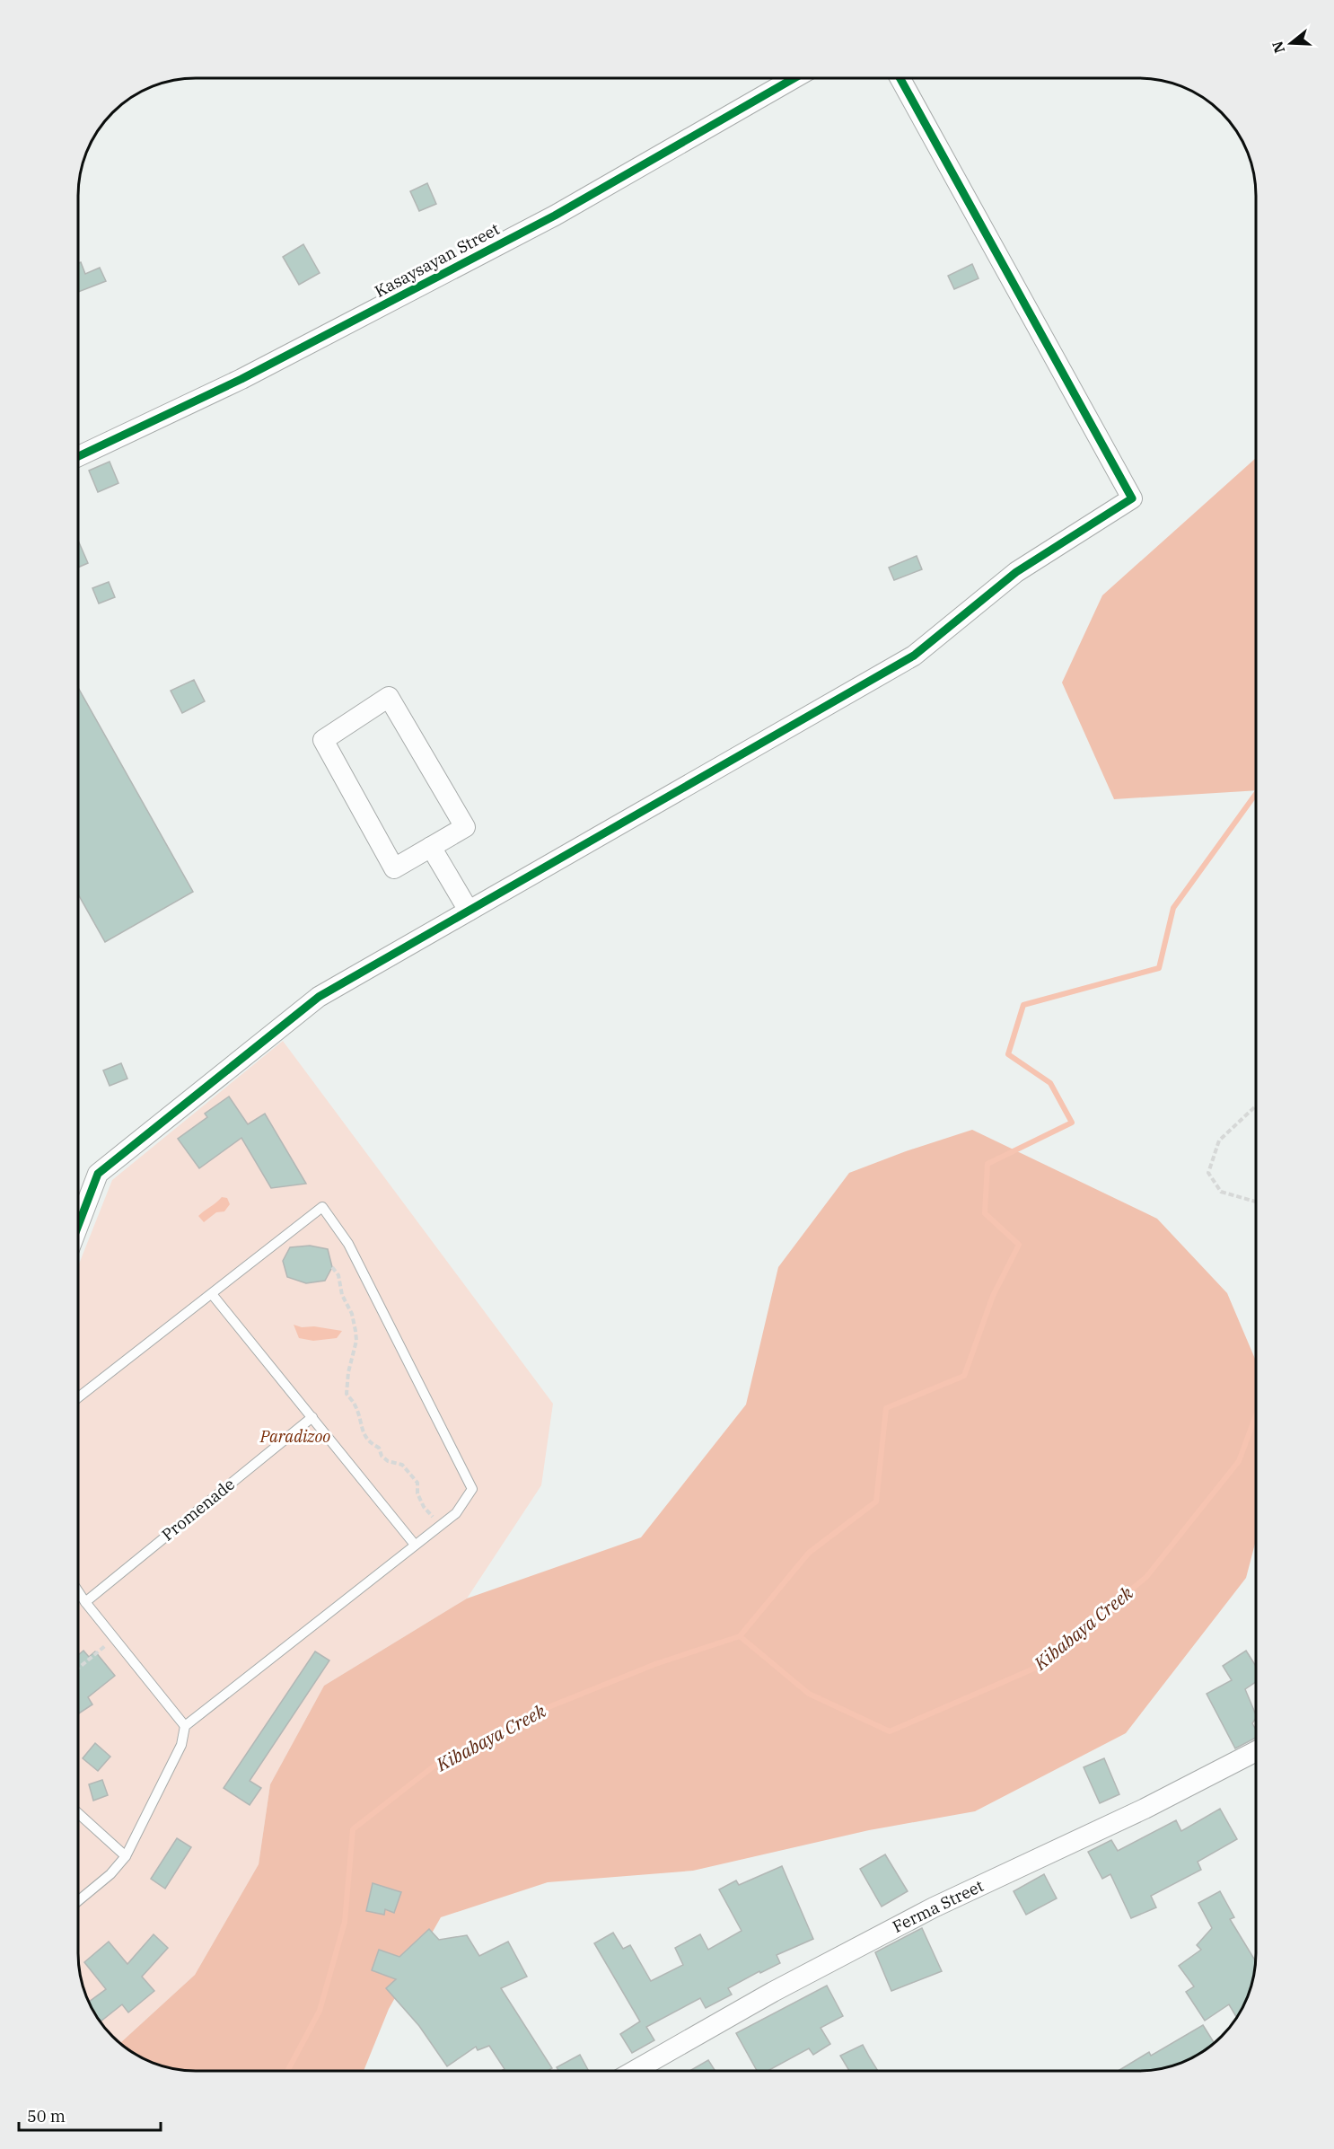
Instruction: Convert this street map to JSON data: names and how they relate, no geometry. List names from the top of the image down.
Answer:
{
  "streets": {
    "street": ["Kasaysayan Street", "Ferma Street"],
    "lane": ["Promenade"]
  },
  "water": ["Kibabaya Creek"],
  "parks": ["Paradizoo"],
  "scale_bar": "50 m",
  "north": "left"
}
